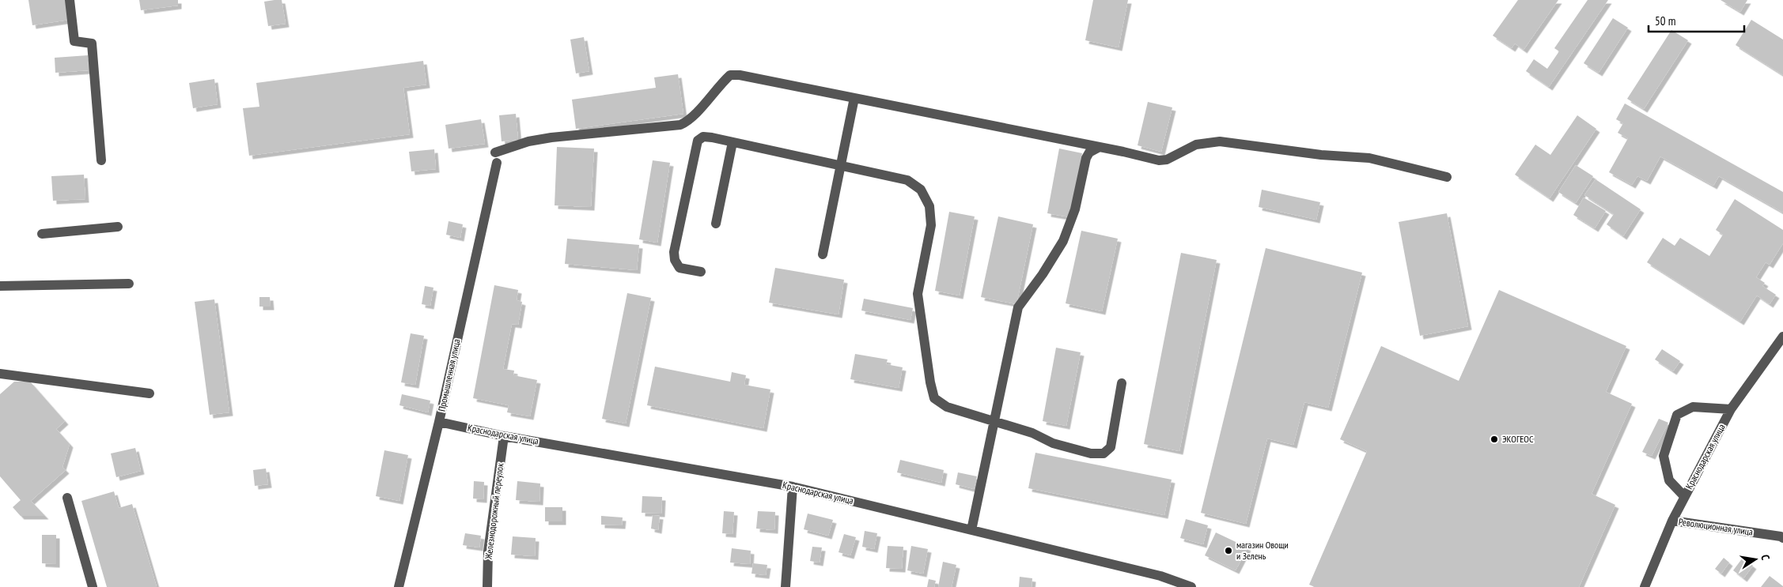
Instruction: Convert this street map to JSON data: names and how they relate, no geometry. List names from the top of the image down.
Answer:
{
  "streets": {
    "street": [
      "Промышленная улица",
      "Краснодарская улица",
      "Железнодорожный переулок",
      "Революционная улица"
    ]
  },
  "crossings": [
    ["Промышленная улица", "Краснодарская улица"],
    ["Краснодарская улица", "Железнодорожный переулок"],
    ["Краснодарская улица", "Революционная улица"]
  ],
  "places": ["ЭКОГЕОС", "магазин Овощи и Зелень"],
  "scale_bar": "50 m",
  "north": "right"
}
